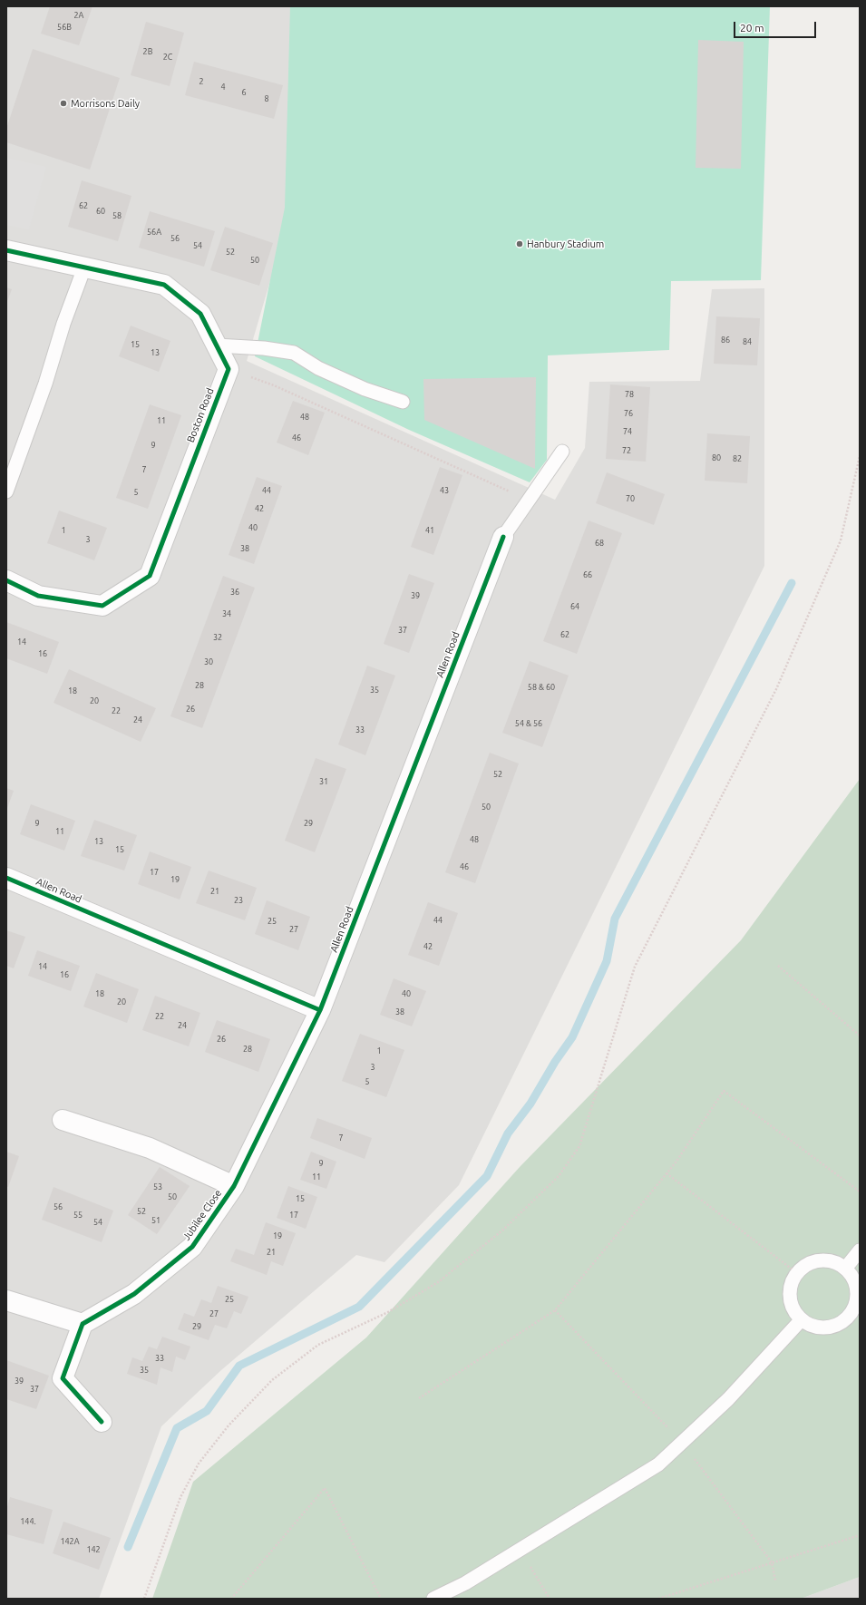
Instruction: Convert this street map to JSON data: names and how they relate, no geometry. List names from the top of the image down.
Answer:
{
  "streets": {
    "street": ["Boston Road", "Allen Road", "Jubilee Close"]
  },
  "crossings": [
    ["Allen Road", "Jubilee Close"]
  ],
  "places": ["Morrisons Daily", "Hanbury Stadium"],
  "house_numbers": [
    "2A",
    "56B",
    "2B",
    "2C",
    "2",
    "4",
    "6",
    "8",
    "62",
    "60",
    "58",
    "56A",
    "56",
    "54",
    "52",
    "50",
    "86",
    "84",
    "15",
    "13",
    "78",
    "76",
    "48",
    "11",
    "74",
    "46",
    "9",
    "72",
    "80",
    "82",
    "7",
    "44",
    "43",
    "5",
    "70",
    "42",
    "40",
    "1",
    "41",
    "3",
    "68",
    "38",
    "66",
    "36",
    "39",
    "64",
    "34",
    "37",
    "62",
    "32",
    "14",
    "16",
    "30",
    "28",
    "58 & 60",
    "35",
    "18",
    "20",
    "26",
    "22",
    "24",
    "54 & 56",
    "33",
    "52",
    "31",
    "50",
    "9",
    "29",
    "11",
    "48",
    "13",
    "15",
    "46",
    "17",
    "19",
    "21",
    "23",
    "44",
    "25",
    "27",
    "42",
    "14",
    "16",
    "18",
    "40",
    "20",
    "38",
    "22",
    "24",
    "26",
    "28",
    "1",
    "3",
    "5",
    "7",
    "9",
    "11",
    "53",
    "50",
    "15",
    "56",
    "52",
    "55",
    "17",
    "51",
    "54",
    "19",
    "21",
    "25",
    "27",
    "29",
    "33",
    "35",
    "39",
    "37",
    "144.",
    "142A",
    "142"
  ],
  "scale_bar": "20 m"
}
